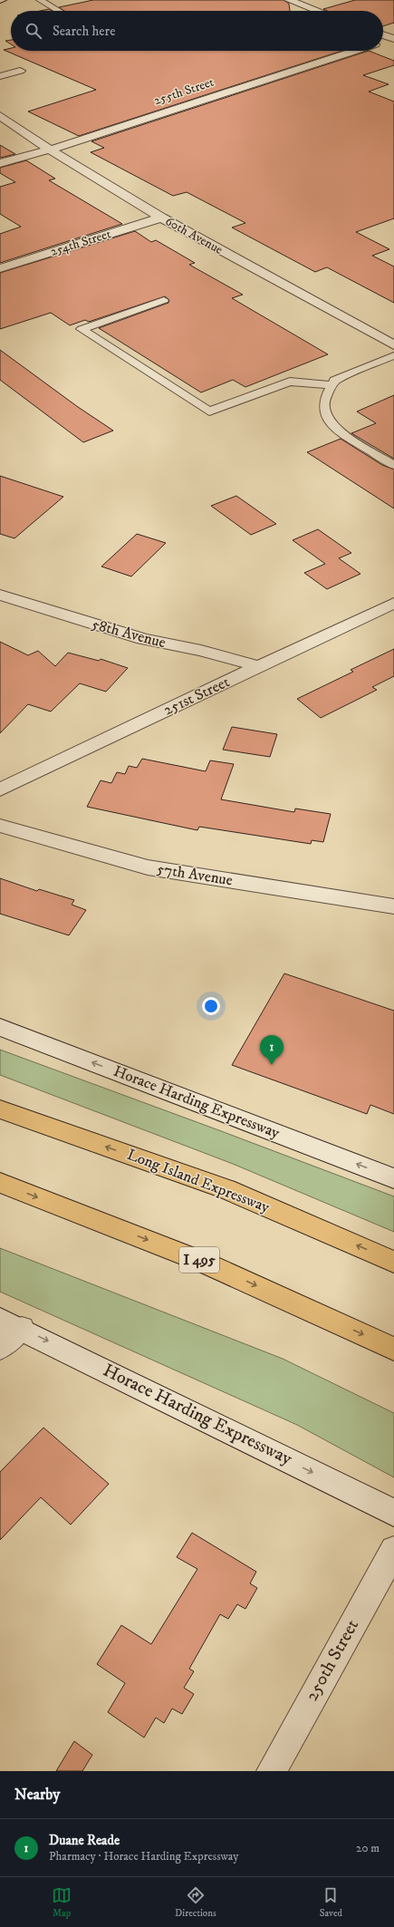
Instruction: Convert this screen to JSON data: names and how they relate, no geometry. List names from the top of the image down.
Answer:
{
  "streets": {
    "highway": ["Long Island Expressway", "I 495"],
    "street": [
      "255th Street",
      "60th Avenue",
      "254th Street",
      "58th Avenue",
      "251st Street",
      "57th Avenue",
      "Horace Harding Expressway",
      "250th Street"
    ]
  },
  "crossings": [
    ["255th Street", "60th Avenue"],
    ["60th Avenue", "254th Street"],
    ["58th Avenue", "251st Street"]
  ],
  "page": {
    "search": "Search here",
    "pins": "1",
    "heading": "Nearby",
    "list": [
      {
        "mark": "1",
        "name": "Duane Reade",
        "note": "Pharmacy · Horace Harding Expressway",
        "value": "20 m"
      }
    ],
    "nav": ["Map", "Directions", "Saved"]
  }
}
